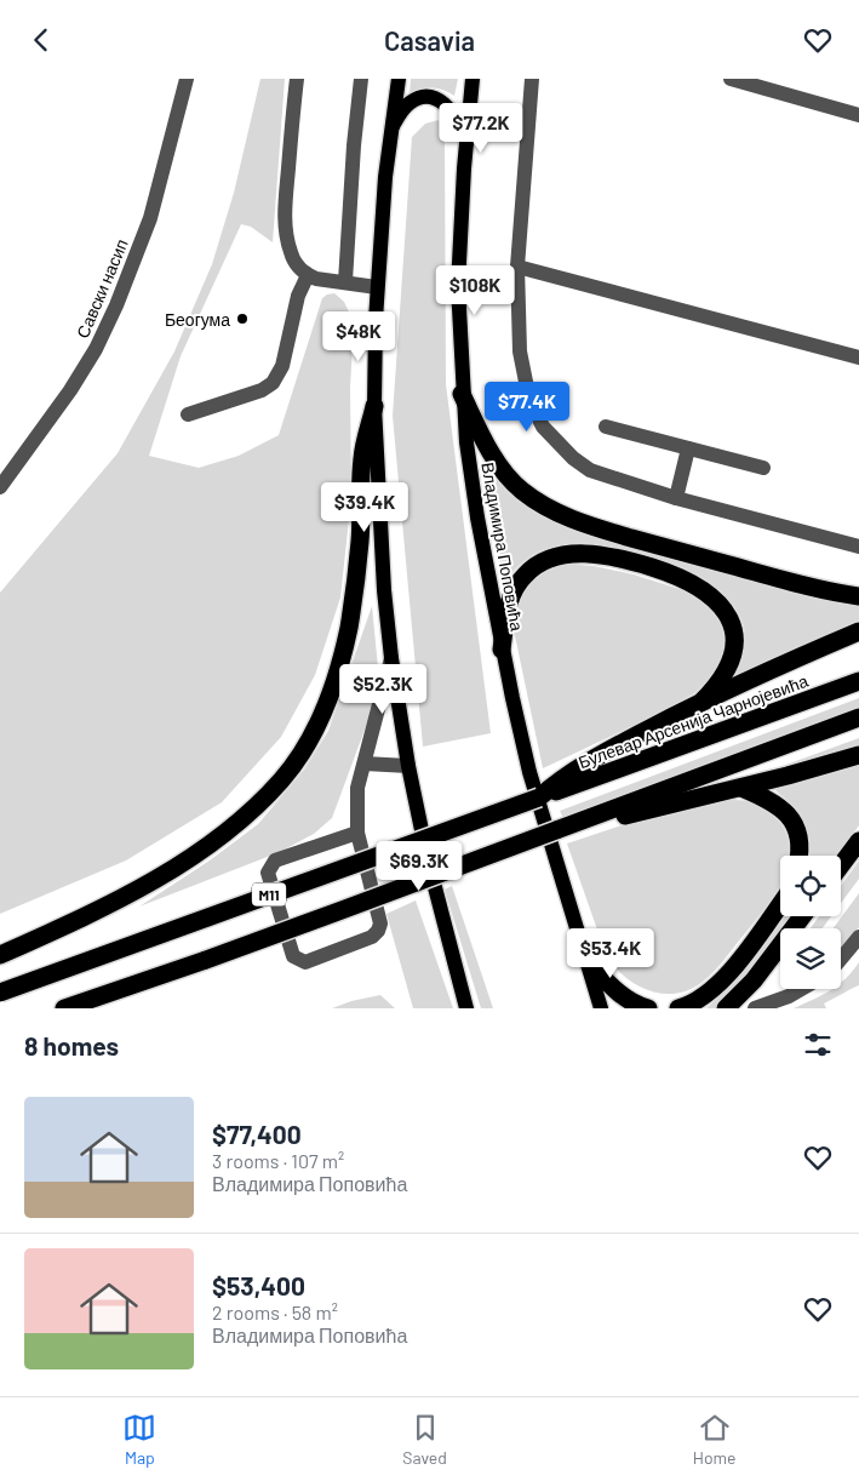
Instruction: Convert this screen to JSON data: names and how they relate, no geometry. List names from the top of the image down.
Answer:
{
  "streets": {
    "highway": ["Булевар Арсенија Чарнојевића", "M11"],
    "main road": ["Владимира Поповића"],
    "street": ["Савски насип"]
  },
  "crossings": [
    ["Булевар Арсенија Чарнојевића", "M11"]
  ],
  "places": ["Беогума"],
  "page": {
    "header": "Casavia",
    "price": [
      "$77.2K",
      "$108K",
      "$48K",
      "$77.4K",
      "$39.4K",
      "$52.3K",
      "$69.3K",
      "$53.4K"
    ],
    "heading": "8 homes",
    "list": [
      {
        "name": "$77,400",
        "note": "3 rooms · 107 m² · Владимира Поповића"
      },
      {
        "name": "$53,400",
        "note": "2 rooms · 58 m² · Владимира Поповића"
      }
    ],
    "tabs": ["Map", "Saved", "Home"]
  }
}
